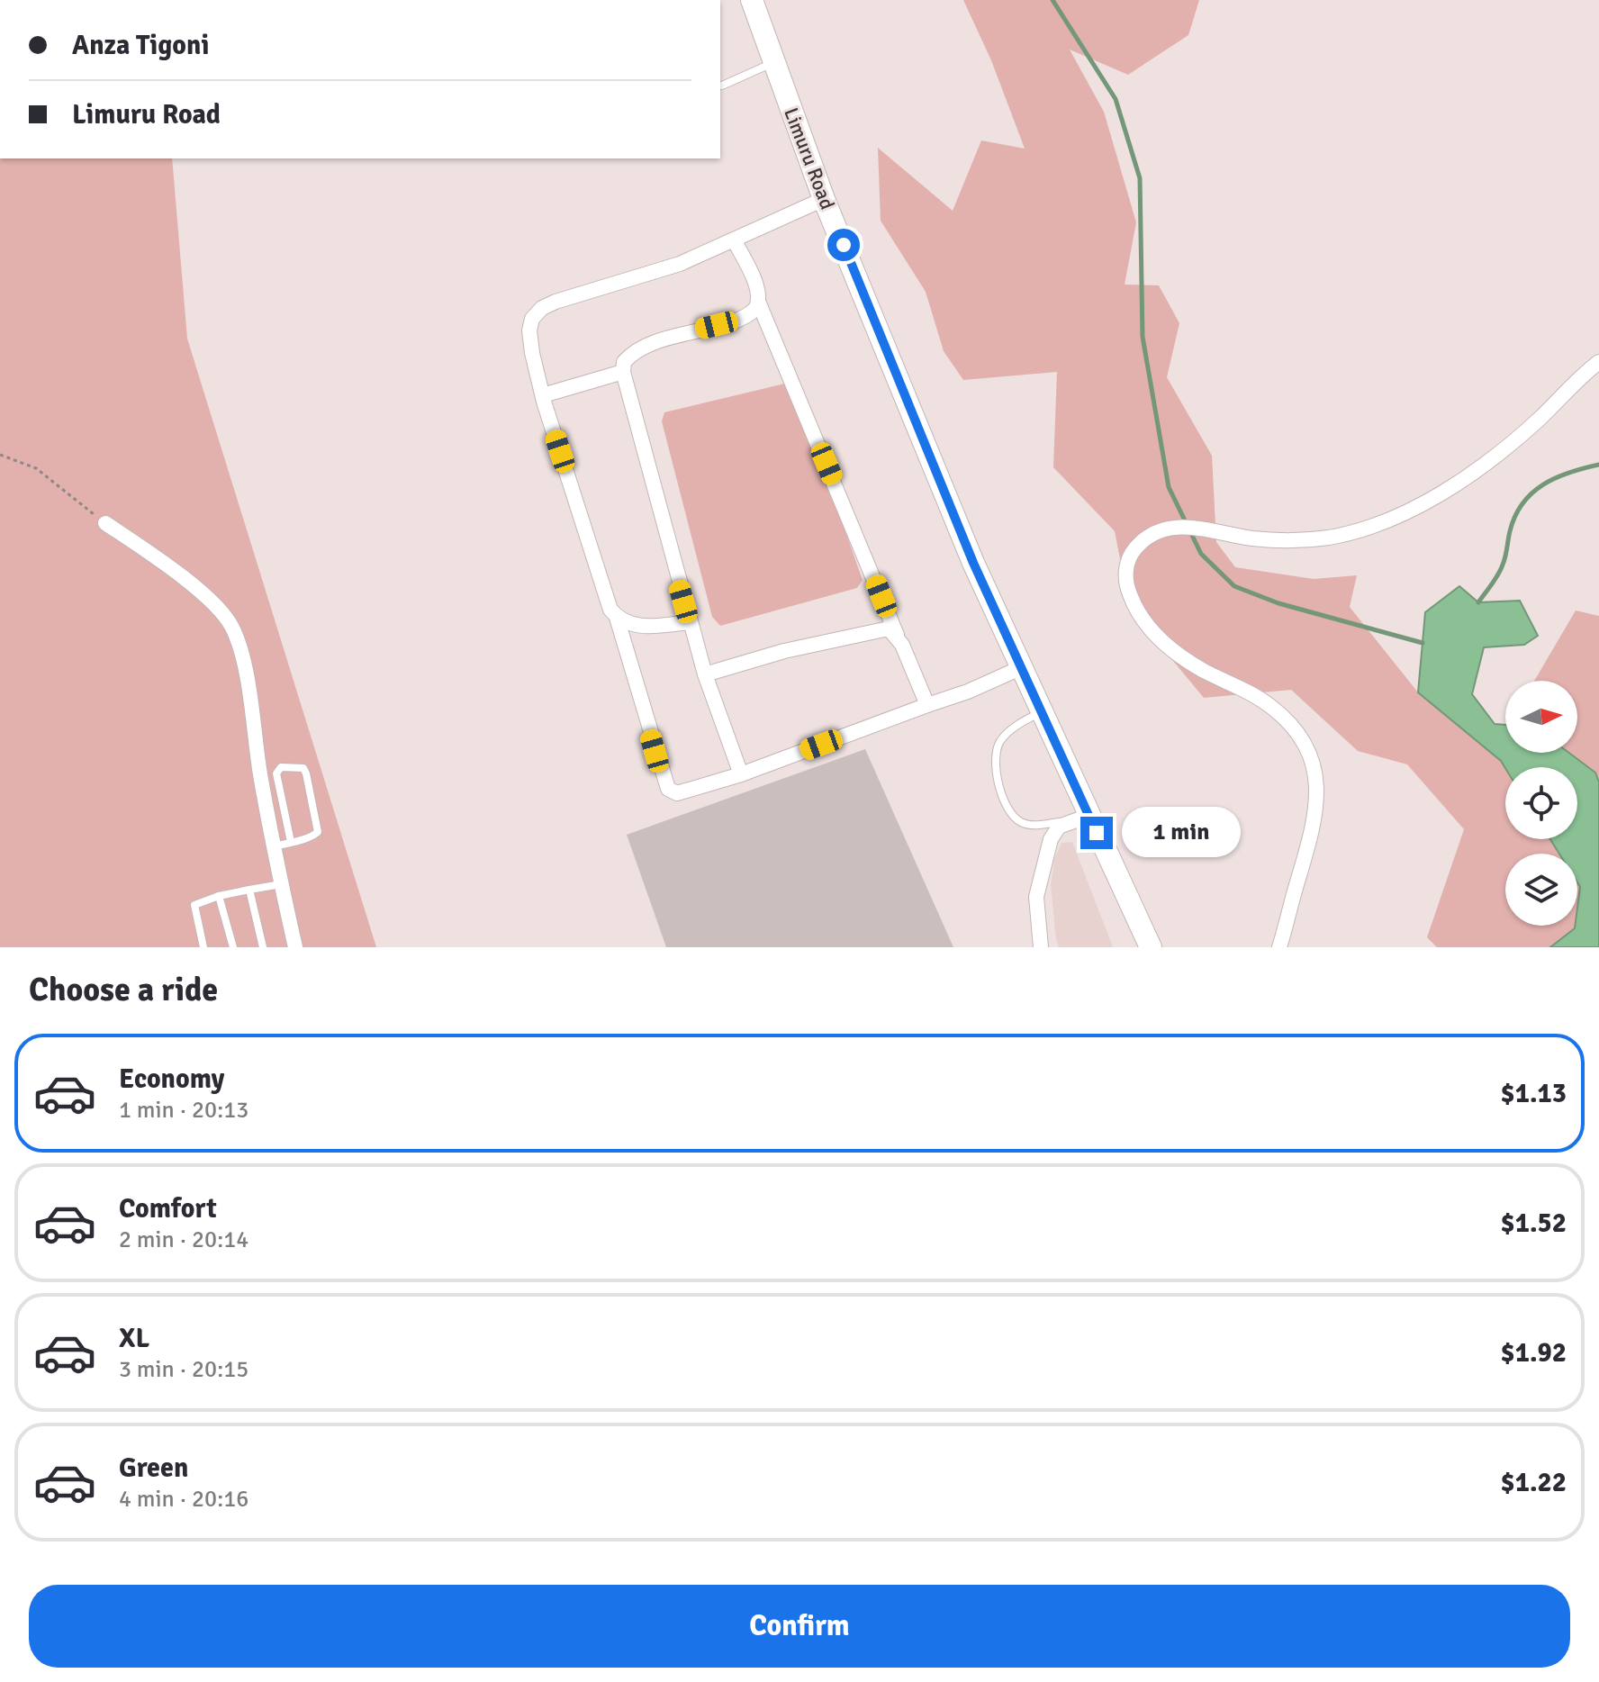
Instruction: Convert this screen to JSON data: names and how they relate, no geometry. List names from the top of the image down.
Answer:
{
  "streets": {
    "main road": ["Limuru Road"]
  },
  "north": "right",
  "page": {
    "banner": ["Anza Tigoni", "Limuru Road"],
    "bubble": "1 min",
    "heading": "Choose a ride",
    "list": [
      {
        "name": "Economy",
        "note": "1 min · 20:13",
        "value": "$1.13"
      },
      {
        "name": "Comfort",
        "note": "2 min · 20:14",
        "value": "$1.52"
      },
      {
        "name": "XL",
        "note": "3 min · 20:15",
        "value": "$1.92"
      },
      {
        "name": "Green",
        "note": "4 min · 20:16",
        "value": "$1.22"
      }
    ],
    "buttons": "Confirm"
  }
}
